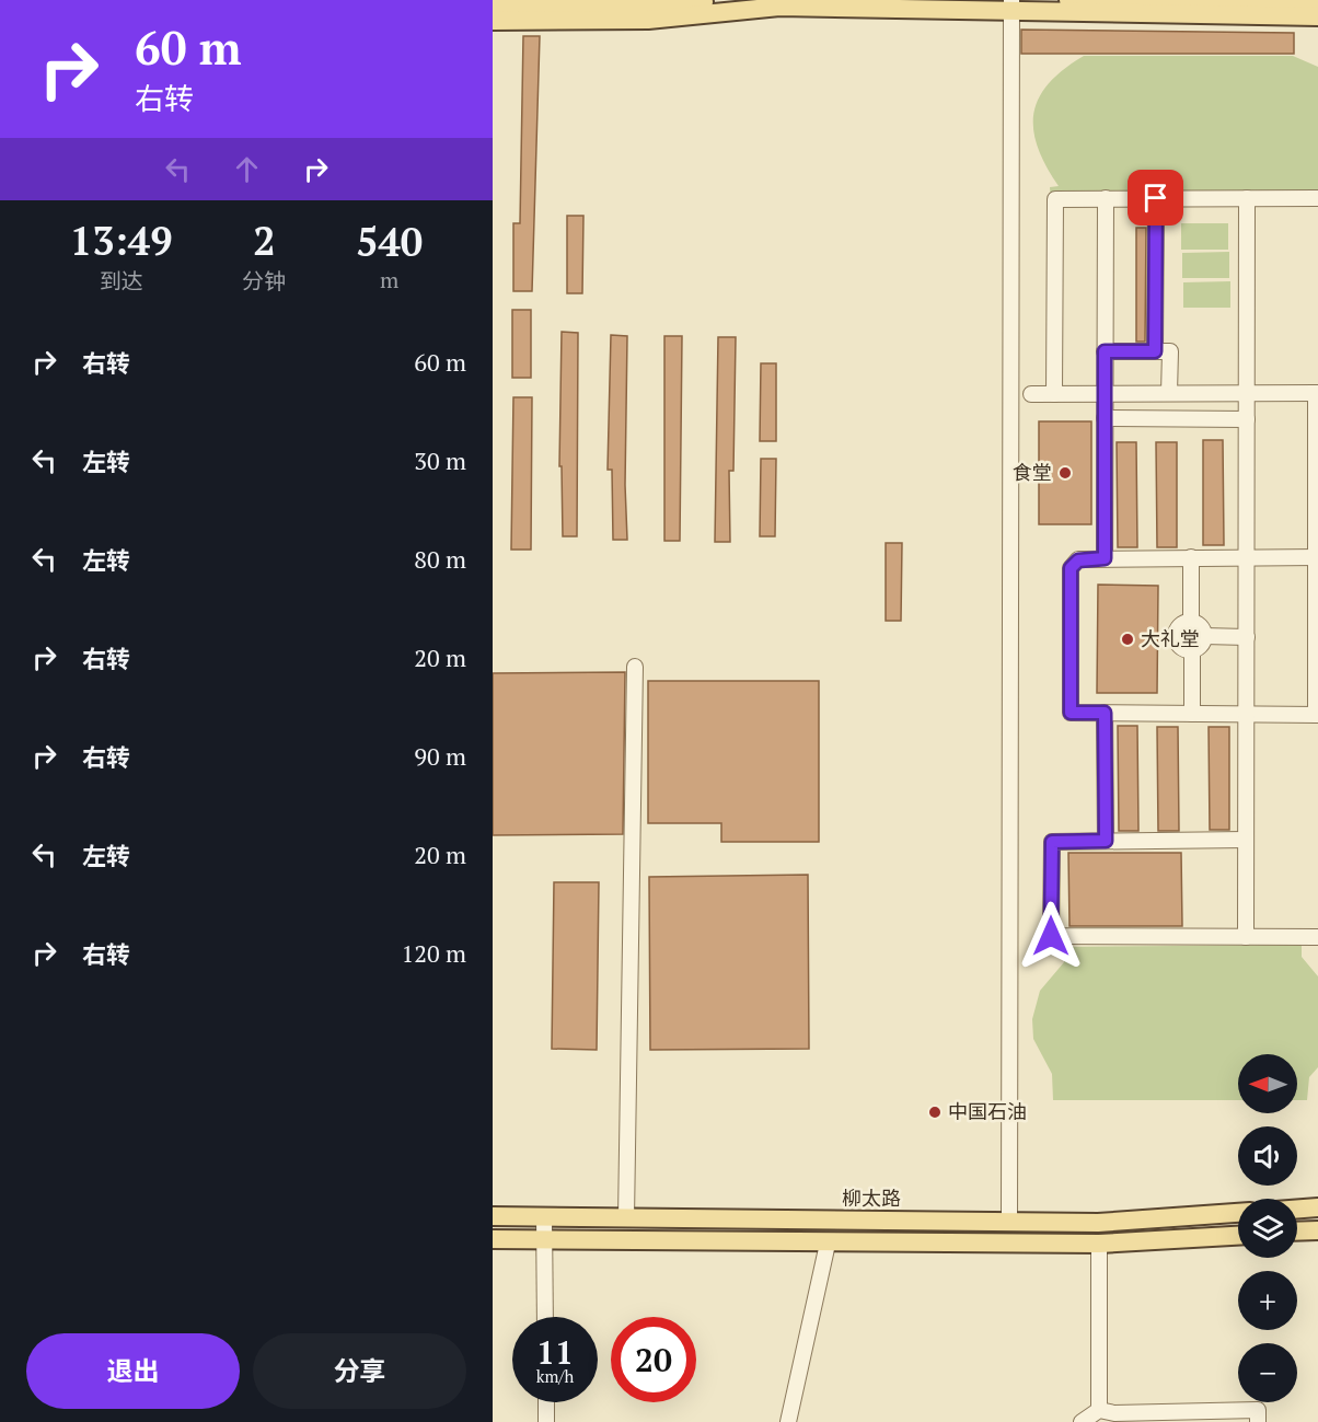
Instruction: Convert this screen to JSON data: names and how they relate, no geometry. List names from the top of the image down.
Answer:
{
  "streets": {
    "main road": ["柳太路"]
  },
  "places": ["食堂", "大礼堂", "中国石油"],
  "north": "left",
  "page": {
    "turn": ["60 m", "右转"],
    "eta": [
      "13:49",
      "到达",
      "2",
      "分钟",
      "540",
      "m"
    ],
    "list": [
      {
        "name": "右转",
        "value": "60 m"
      },
      {
        "name": "左转",
        "value": "30 m"
      },
      {
        "name": "左转",
        "value": "80 m"
      },
      {
        "name": "右转",
        "value": "20 m"
      },
      {
        "name": "右转",
        "value": "90 m"
      },
      {
        "name": "左转",
        "value": "20 m"
      },
      {
        "name": "右转",
        "value": "120 m"
      }
    ],
    "map_buttons": ["+", "−"],
    "speed": "11 km/h",
    "limit": "20",
    "buttons": ["退出", "分享"]
  }
}
